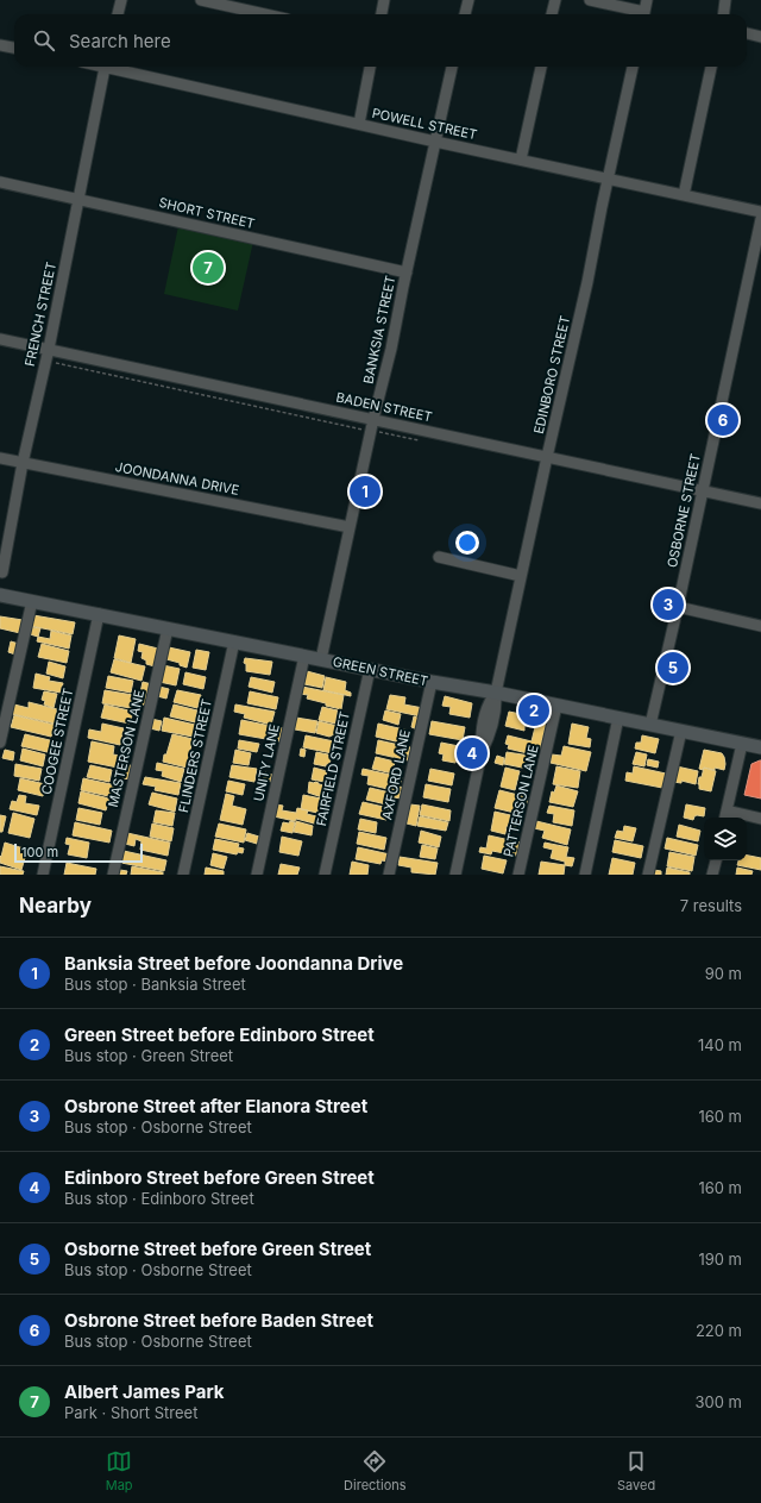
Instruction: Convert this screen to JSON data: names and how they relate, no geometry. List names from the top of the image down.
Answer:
{
  "streets": {
    "main road": ["GREEN STREET"],
    "street": [
      "POWELL STREET",
      "SHORT STREET",
      "FRENCH STREET",
      "BANKSIA STREET",
      "EDINBORO STREET",
      "BADEN STREET",
      "JOONDANNA DRIVE",
      "OSBORNE STREET",
      "COOGEE STREET",
      "MASTERSON LANE",
      "FLINDERS STREET",
      "UNITY LANE",
      "FAIRFIELD STREET",
      "AXFORD LANE",
      "PATTERSON LANE"
    ]
  },
  "crossings": [
    ["POWELL STREET", "BANKSIA STREET"],
    ["POWELL STREET", "EDINBORO STREET"],
    ["SHORT STREET", "FRENCH STREET"],
    ["SHORT STREET", "BANKSIA STREET"],
    ["FRENCH STREET", "BADEN STREET"],
    ["FRENCH STREET", "JOONDANNA DRIVE"],
    ["BANKSIA STREET", "BADEN STREET"],
    ["BANKSIA STREET", "JOONDANNA DRIVE"],
    ["BANKSIA STREET", "GREEN STREET"],
    ["EDINBORO STREET", "BADEN STREET"],
    ["EDINBORO STREET", "GREEN STREET"],
    ["BADEN STREET", "OSBORNE STREET"],
    ["OSBORNE STREET", "GREEN STREET"],
    ["GREEN STREET", "COOGEE STREET"],
    ["GREEN STREET", "MASTERSON LANE"],
    ["GREEN STREET", "FLINDERS STREET"],
    ["GREEN STREET", "UNITY LANE"],
    ["GREEN STREET", "FAIRFIELD STREET"],
    ["GREEN STREET", "AXFORD LANE"],
    ["GREEN STREET", "PATTERSON LANE"]
  ],
  "scale_bar": "100 m",
  "page": {
    "search": "Search here",
    "pins": [
      "7",
      "6",
      "1",
      "3",
      "5",
      "2",
      "4"
    ],
    "scale": "100 m",
    "heading": ["Nearby", "7 results"],
    "list": [
      {
        "mark": "1",
        "name": "Banksia Street before Joondanna Drive",
        "note": "Bus stop · Banksia Street",
        "value": "90 m"
      },
      {
        "mark": "2",
        "name": "Green Street before Edinboro Street",
        "note": "Bus stop · Green Street",
        "value": "140 m"
      },
      {
        "mark": "3",
        "name": "Osbrone Street after Elanora Street",
        "note": "Bus stop · Osborne Street",
        "value": "160 m"
      },
      {
        "mark": "4",
        "name": "Edinboro Street before Green Street",
        "note": "Bus stop · Edinboro Street",
        "value": "160 m"
      },
      {
        "mark": "5",
        "name": "Osborne Street before Green Street",
        "note": "Bus stop · Osborne Street",
        "value": "190 m"
      },
      {
        "mark": "6",
        "name": "Osbrone Street before Baden Street",
        "note": "Bus stop · Osborne Street",
        "value": "220 m"
      },
      {
        "mark": "7",
        "name": "Albert James Park",
        "note": "Park · Short Street",
        "value": "300 m"
      }
    ],
    "nav": ["Map", "Directions", "Saved"]
  }
}
